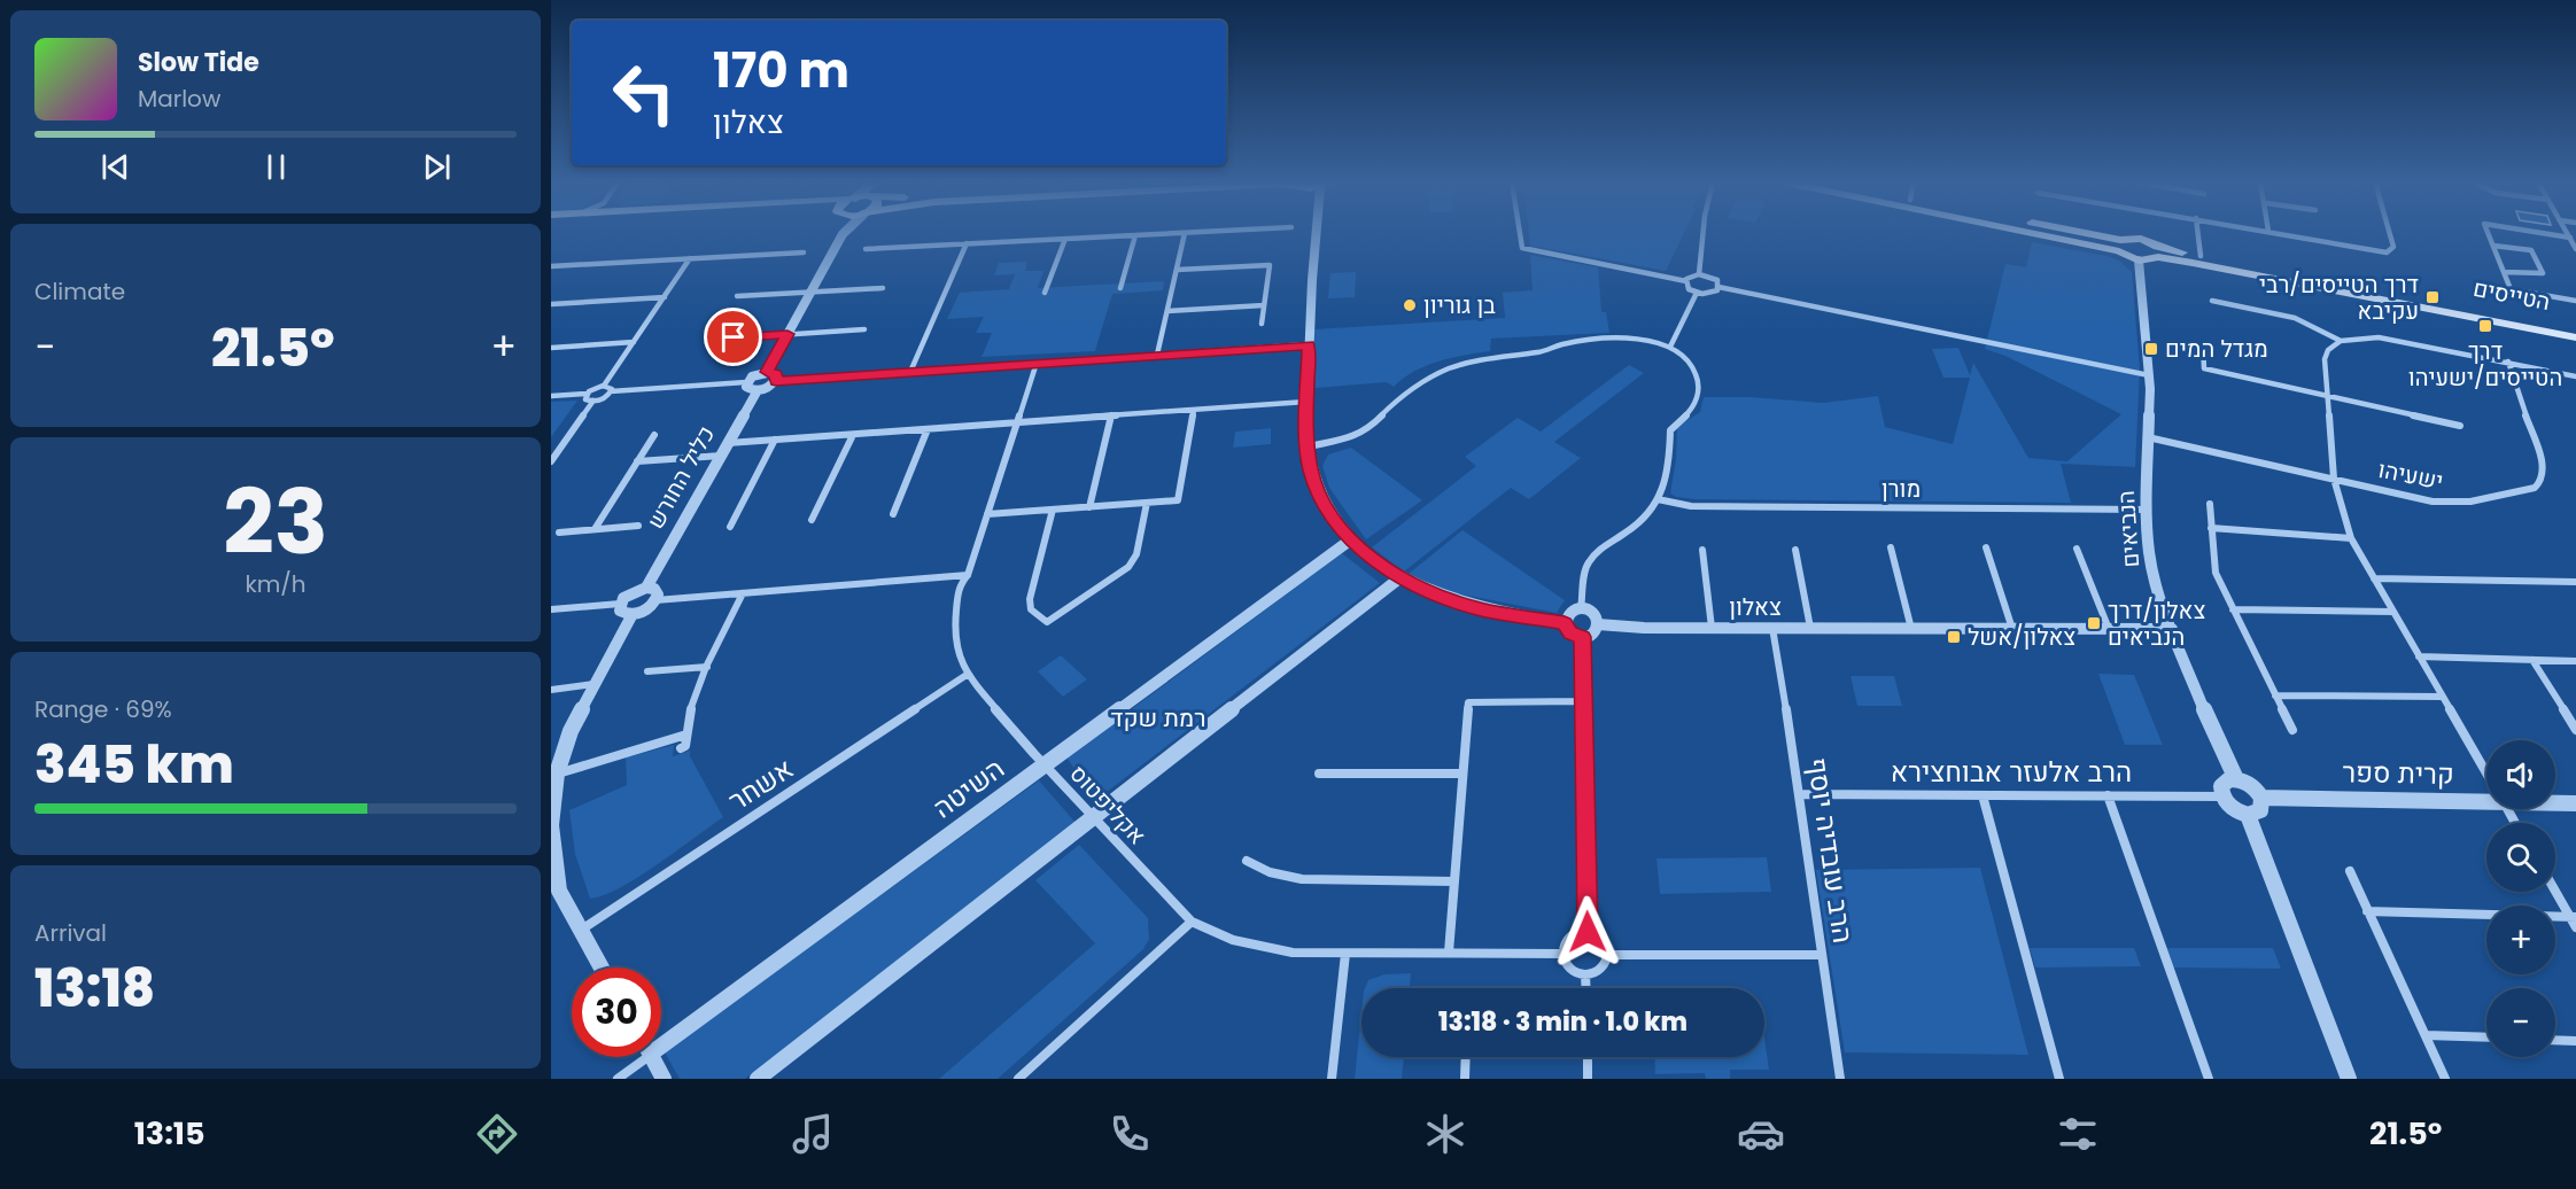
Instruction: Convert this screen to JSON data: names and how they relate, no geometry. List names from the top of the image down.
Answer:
{
  "streets": {
    "main road": ["הטייסים"],
    "street": [
      "ישעיהו",
      "כליל החורש",
      "מורן",
      "הנביאים",
      "צאלון",
      "הרב אלעזר אבוחצירא",
      "קרית ספר",
      "אשחר",
      "השיטה",
      "אקליפטוס",
      "הרב עובדיה יוסף"
    ]
  },
  "crossings": [
    ["ישעיהו", "הנביאים"],
    ["מורן", "הנביאים"],
    ["הנביאים", "צאלון"],
    ["הנביאים", "הרב אלעזר אבוחצירא"],
    ["הנביאים", "קרית ספר"],
    ["צאלון", "הרב עובדיה יוסף"],
    ["הרב אלעזר אבוחצירא", "קרית ספר"],
    ["הרב אלעזר אבוחצירא", "הרב עובדיה יוסף"],
    ["אשחר", "אקליפטוס"],
    ["השיטה", "אקליפטוס"]
  ],
  "districts": ["רמת שקד"],
  "places": {
    "transit": [
      "דרך הטייסים/רבי עקיבא",
      "דרך הטייסים/ישעיהו",
      "מגדל המים",
      "צאלון/דרך הנביאים",
      "צאלון/אשל"
    ],
    "other": ["בן גוריון"]
  },
  "page": {
    "turn": ["170 m", "צאלון"],
    "song": ["Slow Tide", "Marlow"],
    "tile": [
      "Climate",
      ["23", "km/h"],
      ["Range · 69%", "345 km"],
      ["Arrival", "13:18"]
    ],
    "heat": ["−", "21.5°", "+"],
    "map_buttons": ["+", "−"],
    "limit": "30",
    "trip": "13:18 · 3 min · 1.0 km",
    "tabs": ["13:15", "21.5°"]
  }
}
